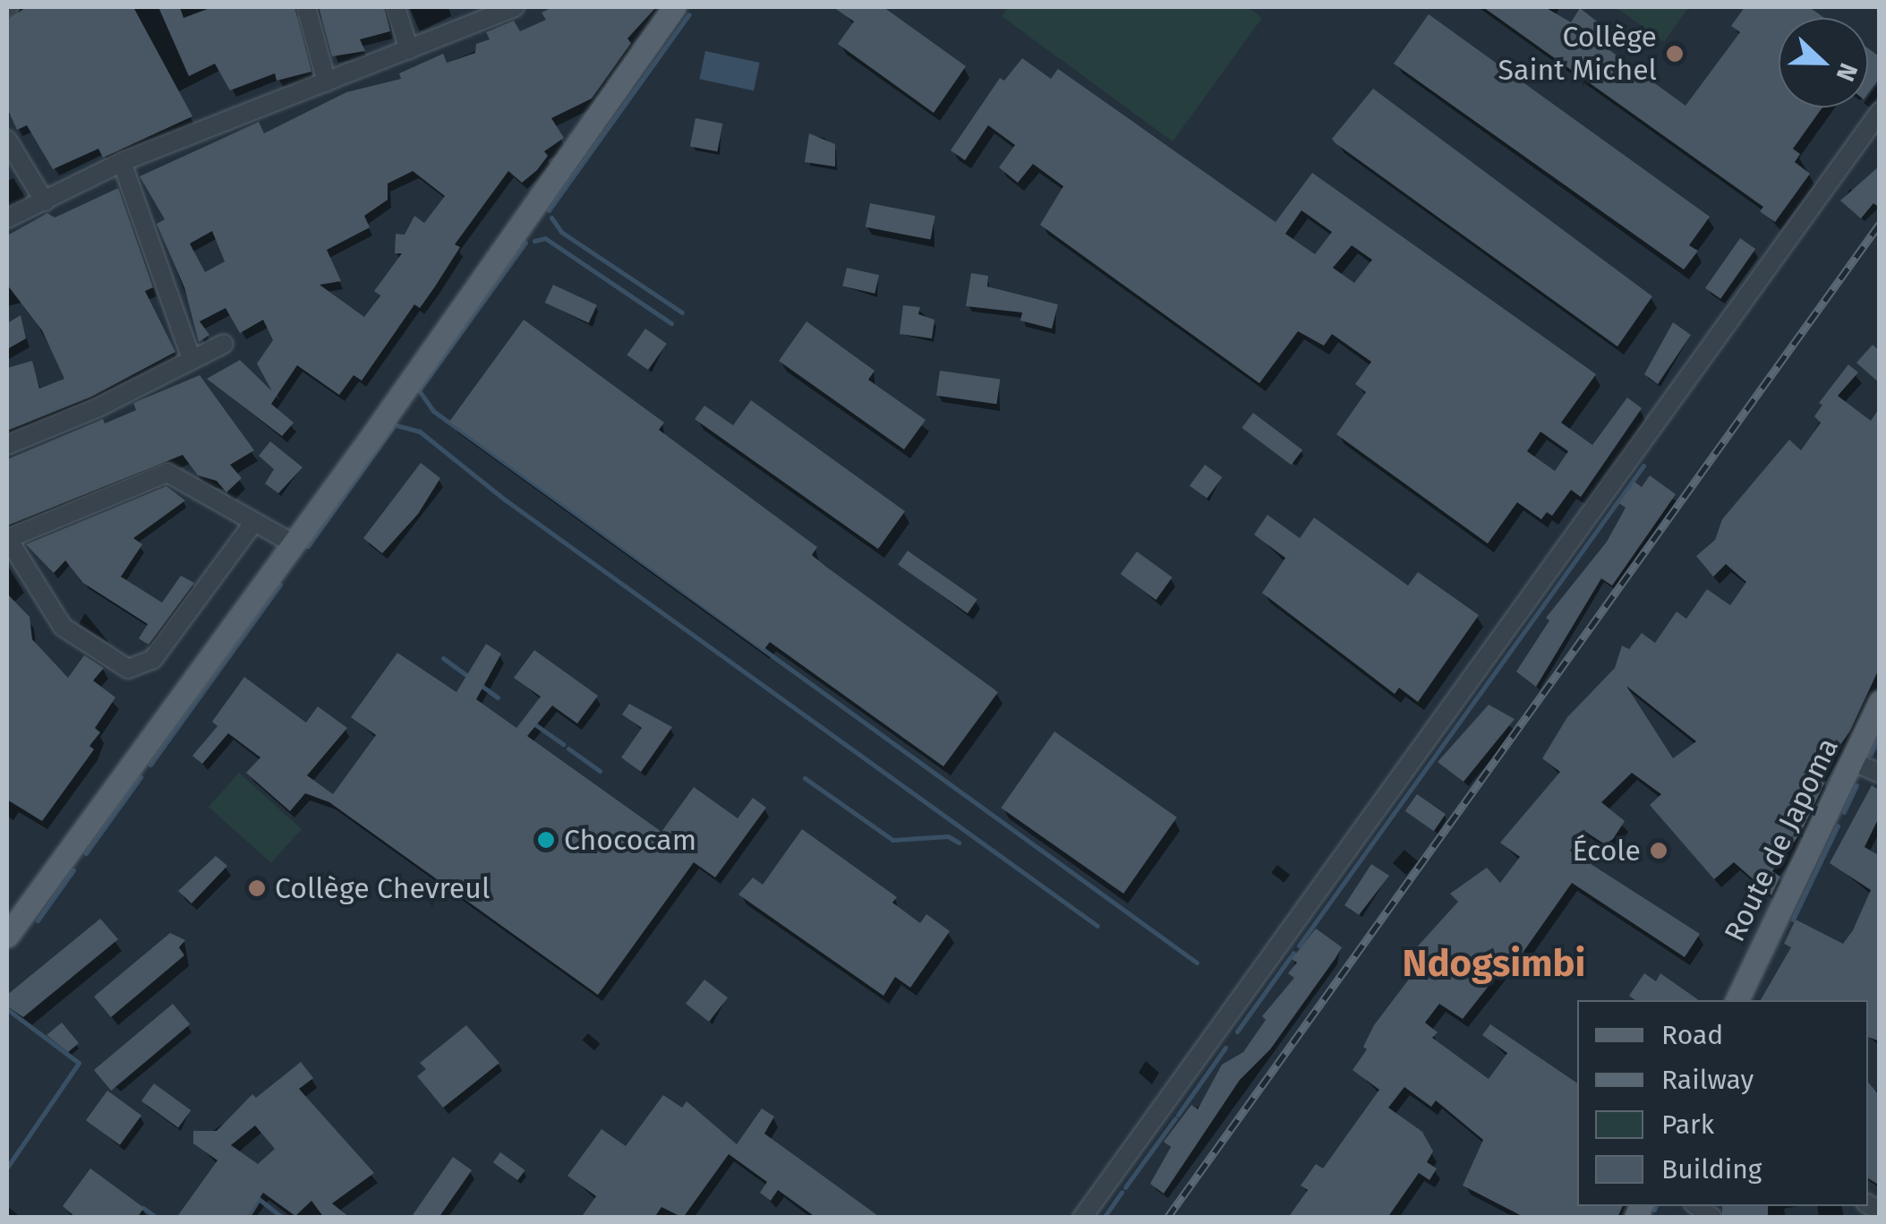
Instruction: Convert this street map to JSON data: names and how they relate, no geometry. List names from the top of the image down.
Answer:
{
  "streets": {
    "main road": ["Route de Japoma"]
  },
  "districts": ["Ndogsimbi"],
  "places": [
    "Collège Saint Michel",
    "Chococam",
    "École",
    "Collège Chevreul"
  ],
  "legend": [
    "Road",
    "Railway",
    "Park",
    "Building"
  ],
  "north": "right"
}
